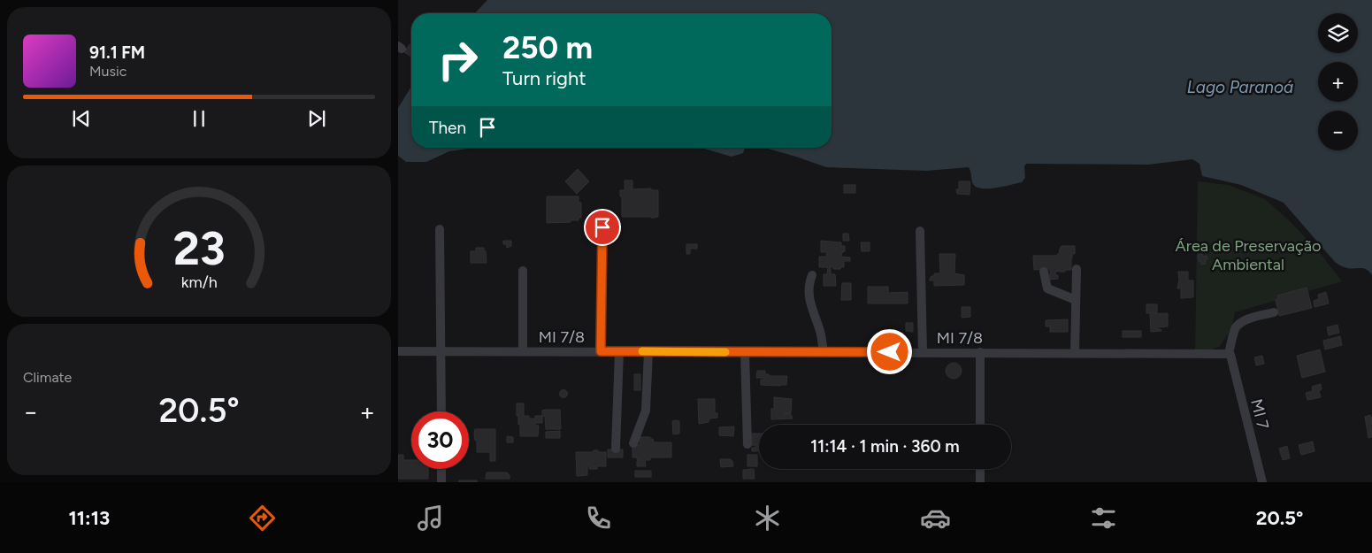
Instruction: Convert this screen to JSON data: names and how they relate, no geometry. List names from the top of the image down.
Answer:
{
  "streets": {
    "street": ["MI 7/8", "MI 7"]
  },
  "crossings": [
    ["MI 7/8", "MI 7"]
  ],
  "water": ["Lago Paranoá"],
  "parks": ["Área de Preservação Ambiental"],
  "page": {
    "map_buttons": ["+", "−"],
    "turn": ["250 m", "Turn right"],
    "song": ["91.1 FM", "Music"],
    "then": "Then",
    "tile": "Climate",
    "heat": ["−", "20.5°", "+"],
    "limit": "30",
    "trip": "11:14 · 1 min · 360 m",
    "tabs": ["11:13", "20.5°"],
    "gauge": ["23", "km/h"]
  }
}
